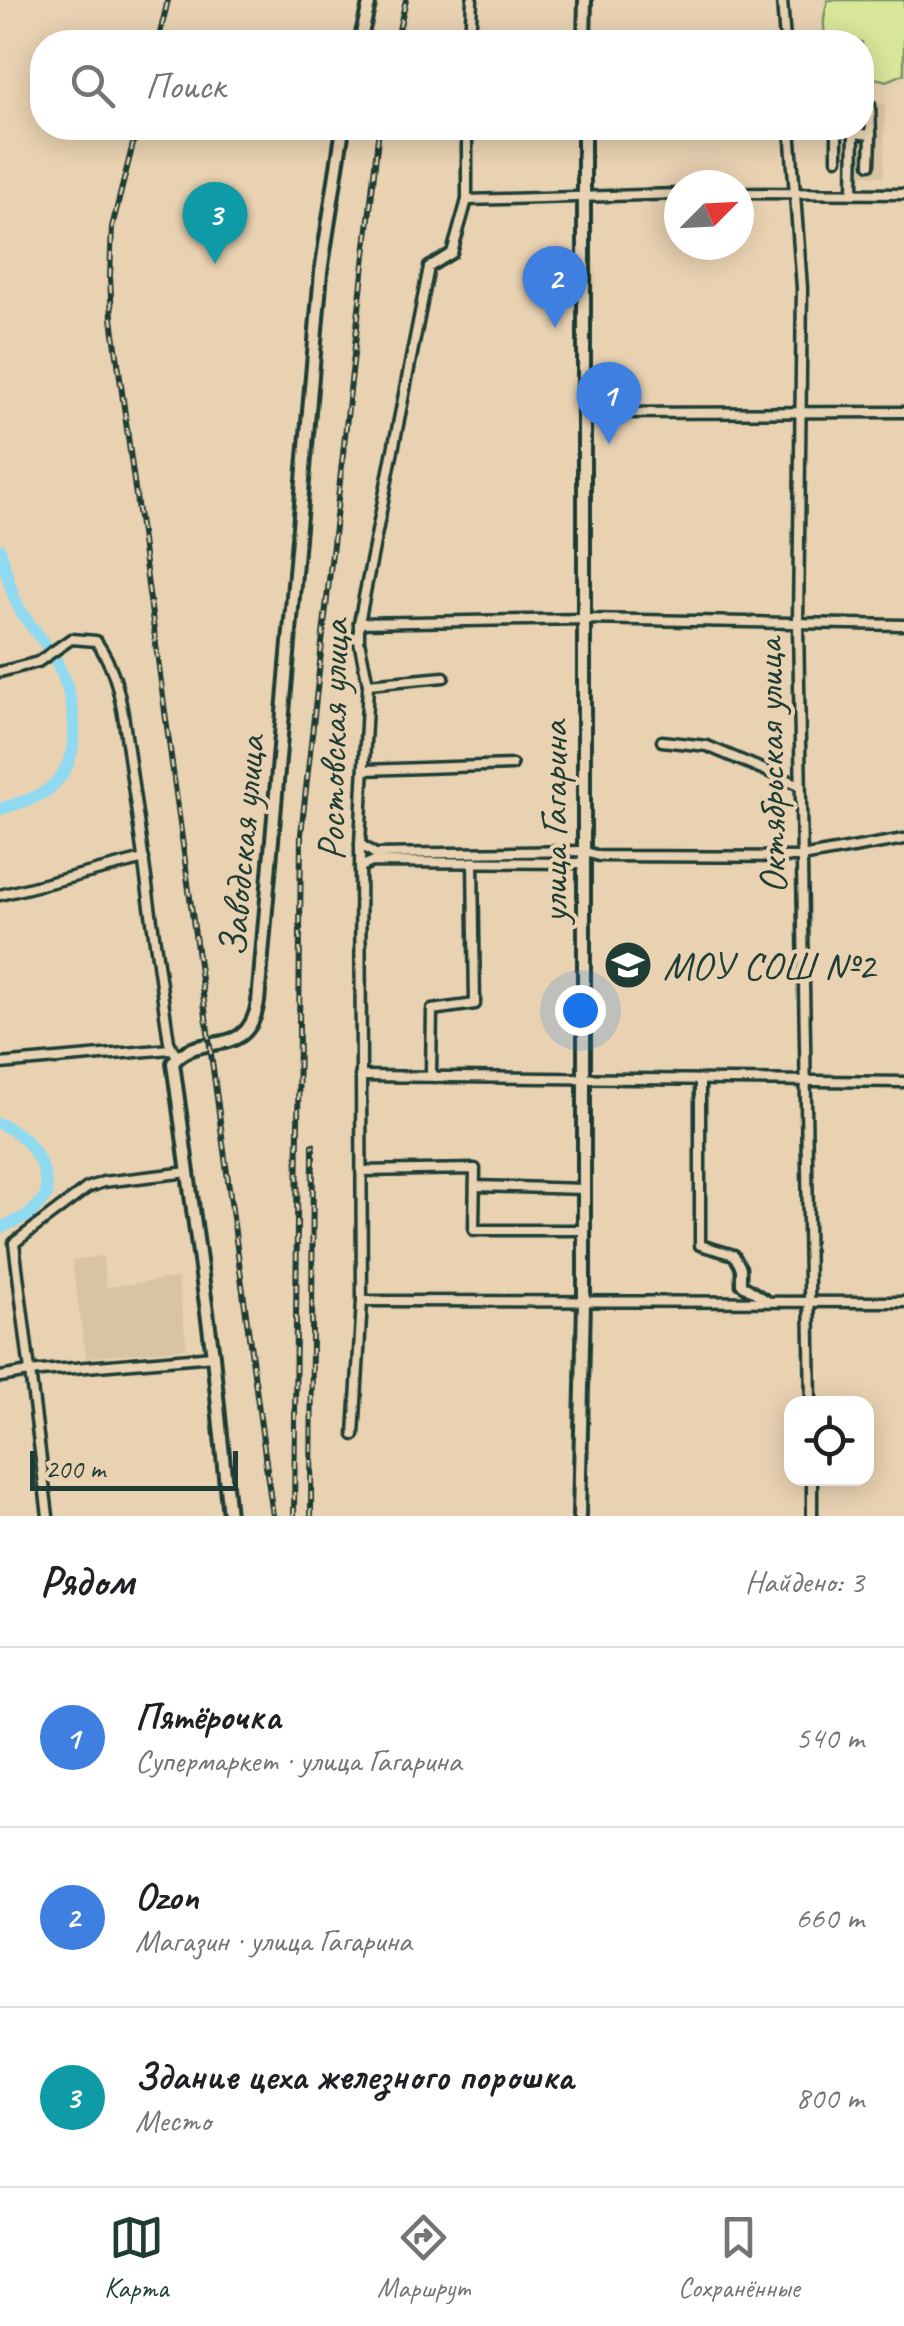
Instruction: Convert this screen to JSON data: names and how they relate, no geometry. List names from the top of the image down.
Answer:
{
  "streets": {
    "main road": ["улица Гагарина", "Заводская улица"],
    "street": ["Ростовская улица", "Октябрьская улица"]
  },
  "places": {
    "school or university": ["МОУ СОШ №2"]
  },
  "scale_bar": "200 m",
  "north": "top right",
  "page": {
    "search": "Поиск",
    "pins": ["3", "2", "1"],
    "scale": "200 m",
    "heading": ["Рядом", "Найдено: 3"],
    "list": [
      {
        "mark": "1",
        "name": "Пятёрочка",
        "note": "Супермаркет · улица Гагарина",
        "value": "540 m"
      },
      {
        "mark": "2",
        "name": "Ozon",
        "note": "Магазин · улица Гагарина",
        "value": "660 m"
      },
      {
        "mark": "3",
        "name": "Здание цеха железного порошка",
        "note": "Место",
        "value": "800 m"
      }
    ],
    "nav": ["Карта", "Маршрут", "Сохранённые"]
  }
}
